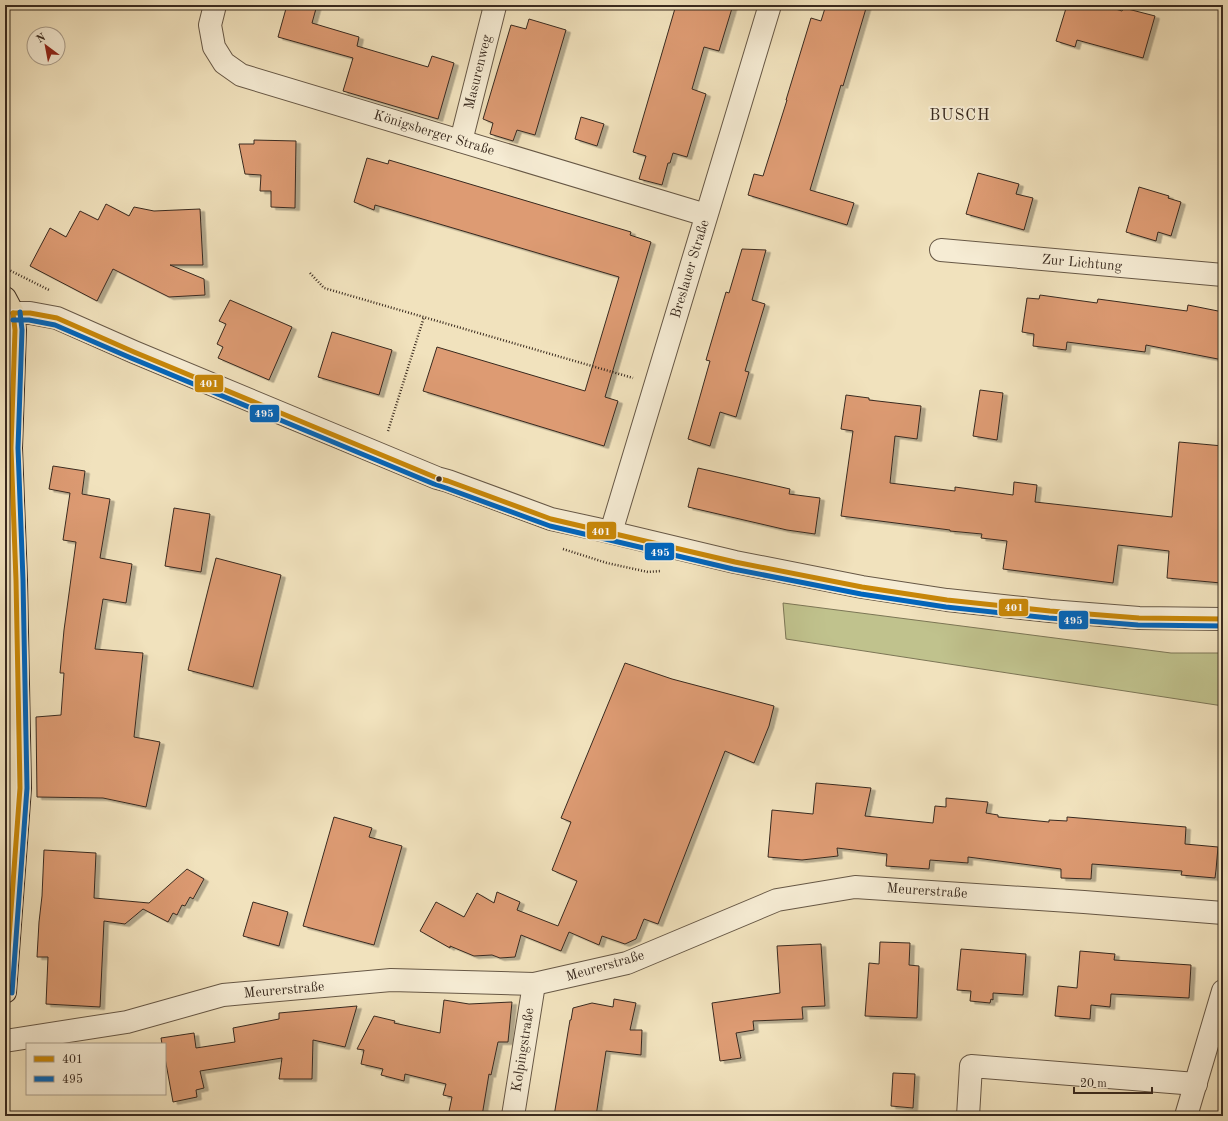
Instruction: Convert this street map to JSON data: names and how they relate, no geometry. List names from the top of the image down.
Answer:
{
  "streets": {
    "street": [
      "Masurenweg",
      "Königsberger Straße",
      "Zur Lichtung",
      "Breslauer Straße",
      "Meurerstraße",
      "Kolpingstraße"
    ]
  },
  "crossings": [
    ["Masurenweg", "Königsberger Straße"],
    ["Königsberger Straße", "Breslauer Straße"],
    ["Meurerstraße", "Kolpingstraße"]
  ],
  "districts": ["BUSCH"],
  "lines": ["transit line 495", "transit line 401"],
  "legend": ["401", "495"],
  "scale_bar": "20 m",
  "north": "top left"
}
